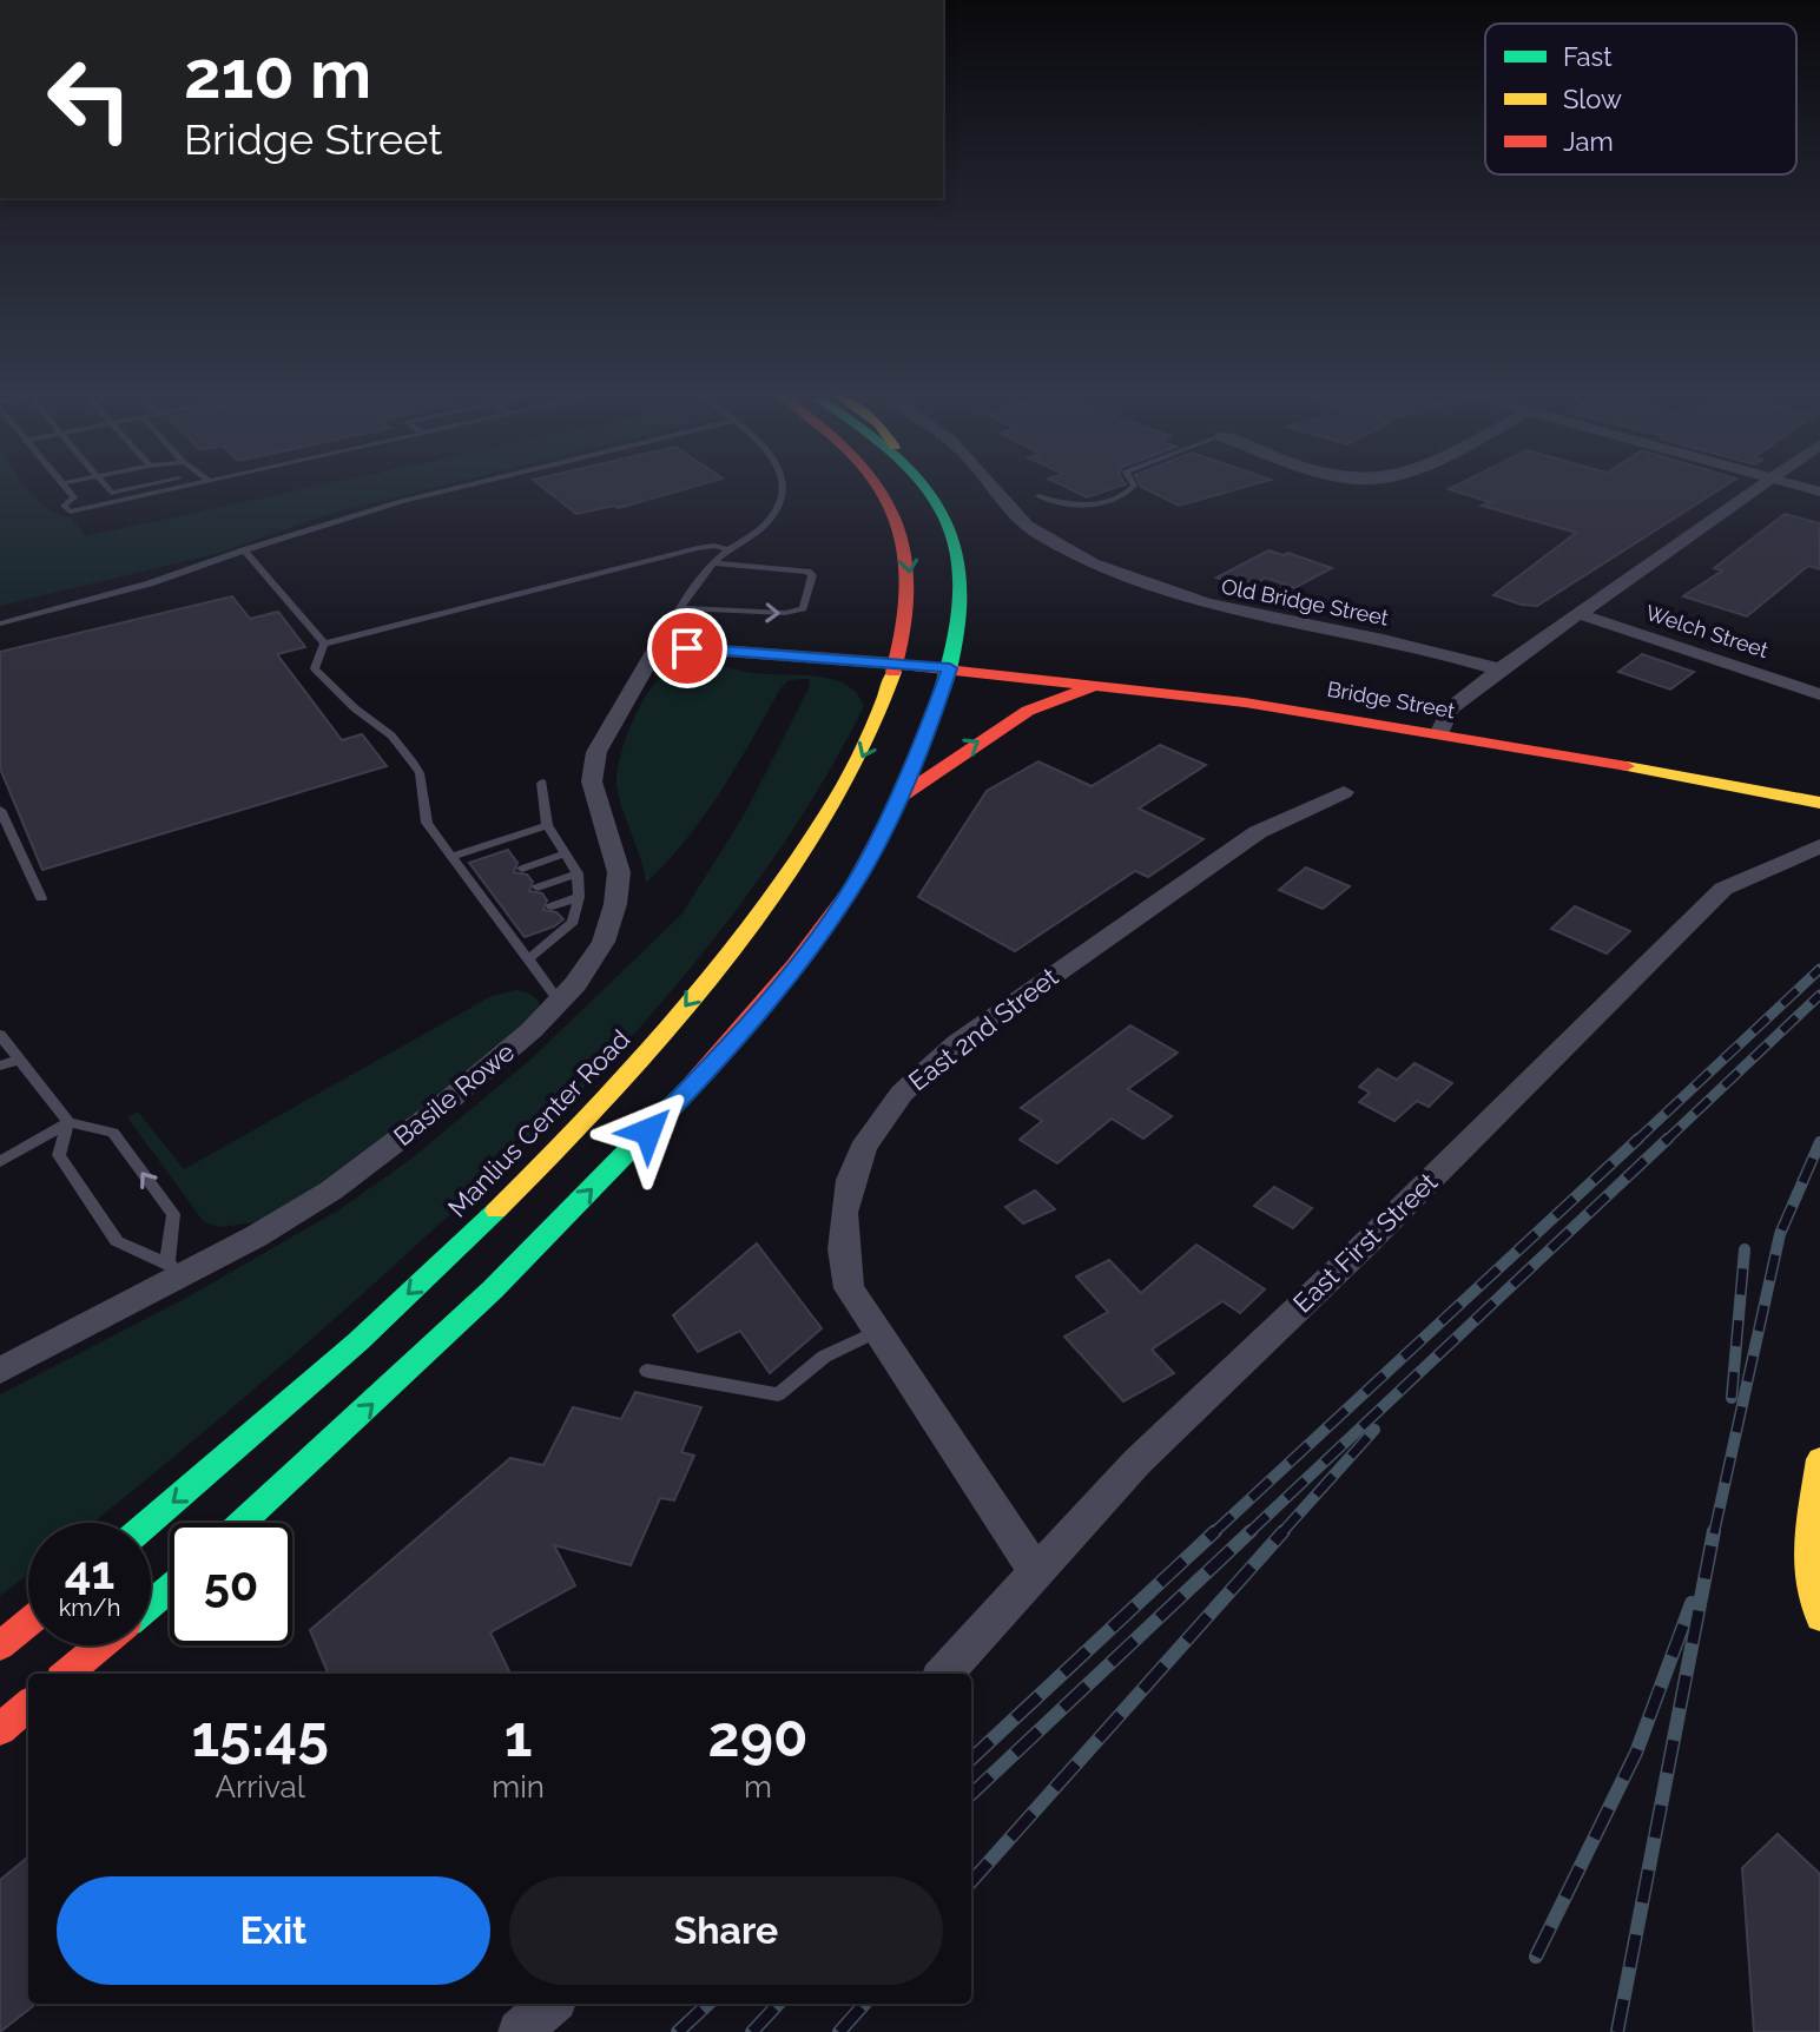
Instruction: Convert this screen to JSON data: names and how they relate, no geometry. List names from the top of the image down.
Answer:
{
  "streets": {
    "main road": ["Bridge Street", "Manlius Center Road"],
    "street": [
      "Old Bridge Street",
      "Welch Street",
      "East 2nd Street",
      "Basile Rowe",
      "East First Street"
    ]
  },
  "crossings": [
    ["Bridge Street", "Basile Rowe"],
    ["Bridge Street", "Manlius Center Road"],
    ["East 2nd Street", "East First Street"]
  ],
  "legend": ["Fast", "Slow", "Jam"],
  "page": {
    "turn": ["210 m", "Bridge Street"],
    "speed": "41 km/h",
    "limit": "50",
    "eta": [
      "15:45",
      "Arrival",
      "1",
      "min",
      "290",
      "m"
    ],
    "buttons": ["Exit", "Share"]
  }
}
